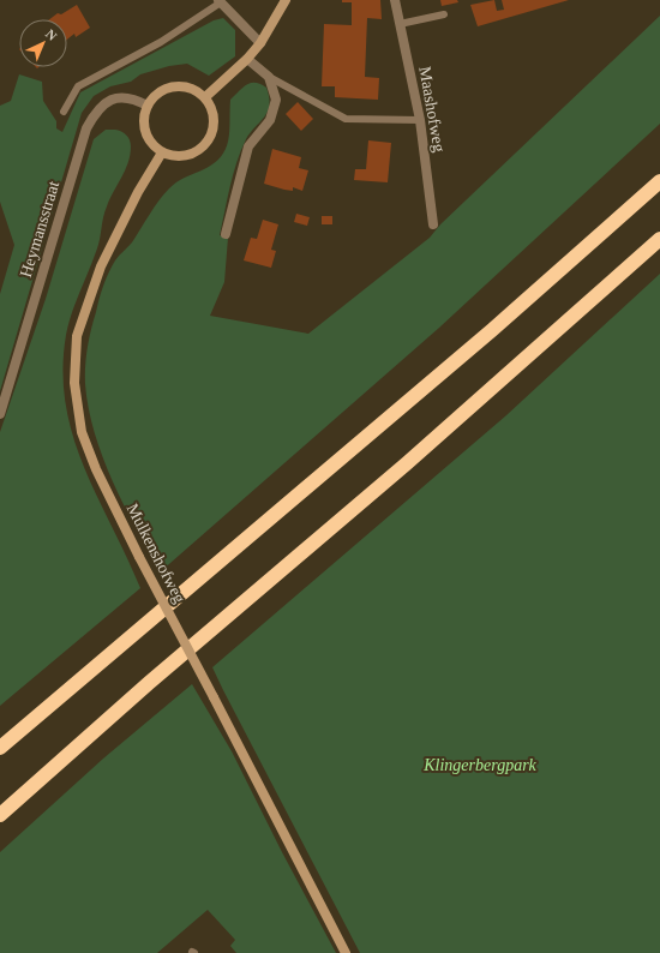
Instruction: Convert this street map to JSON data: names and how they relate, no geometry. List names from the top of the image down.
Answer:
{
  "streets": {
    "street": ["Maashofweg", "Heymansstraat", "Mulkenshofweg"]
  },
  "crossings": [
    ["Heymansstraat", "Mulkenshofweg"]
  ],
  "parks": ["Klingerbergpark"],
  "north": "top right"
}
